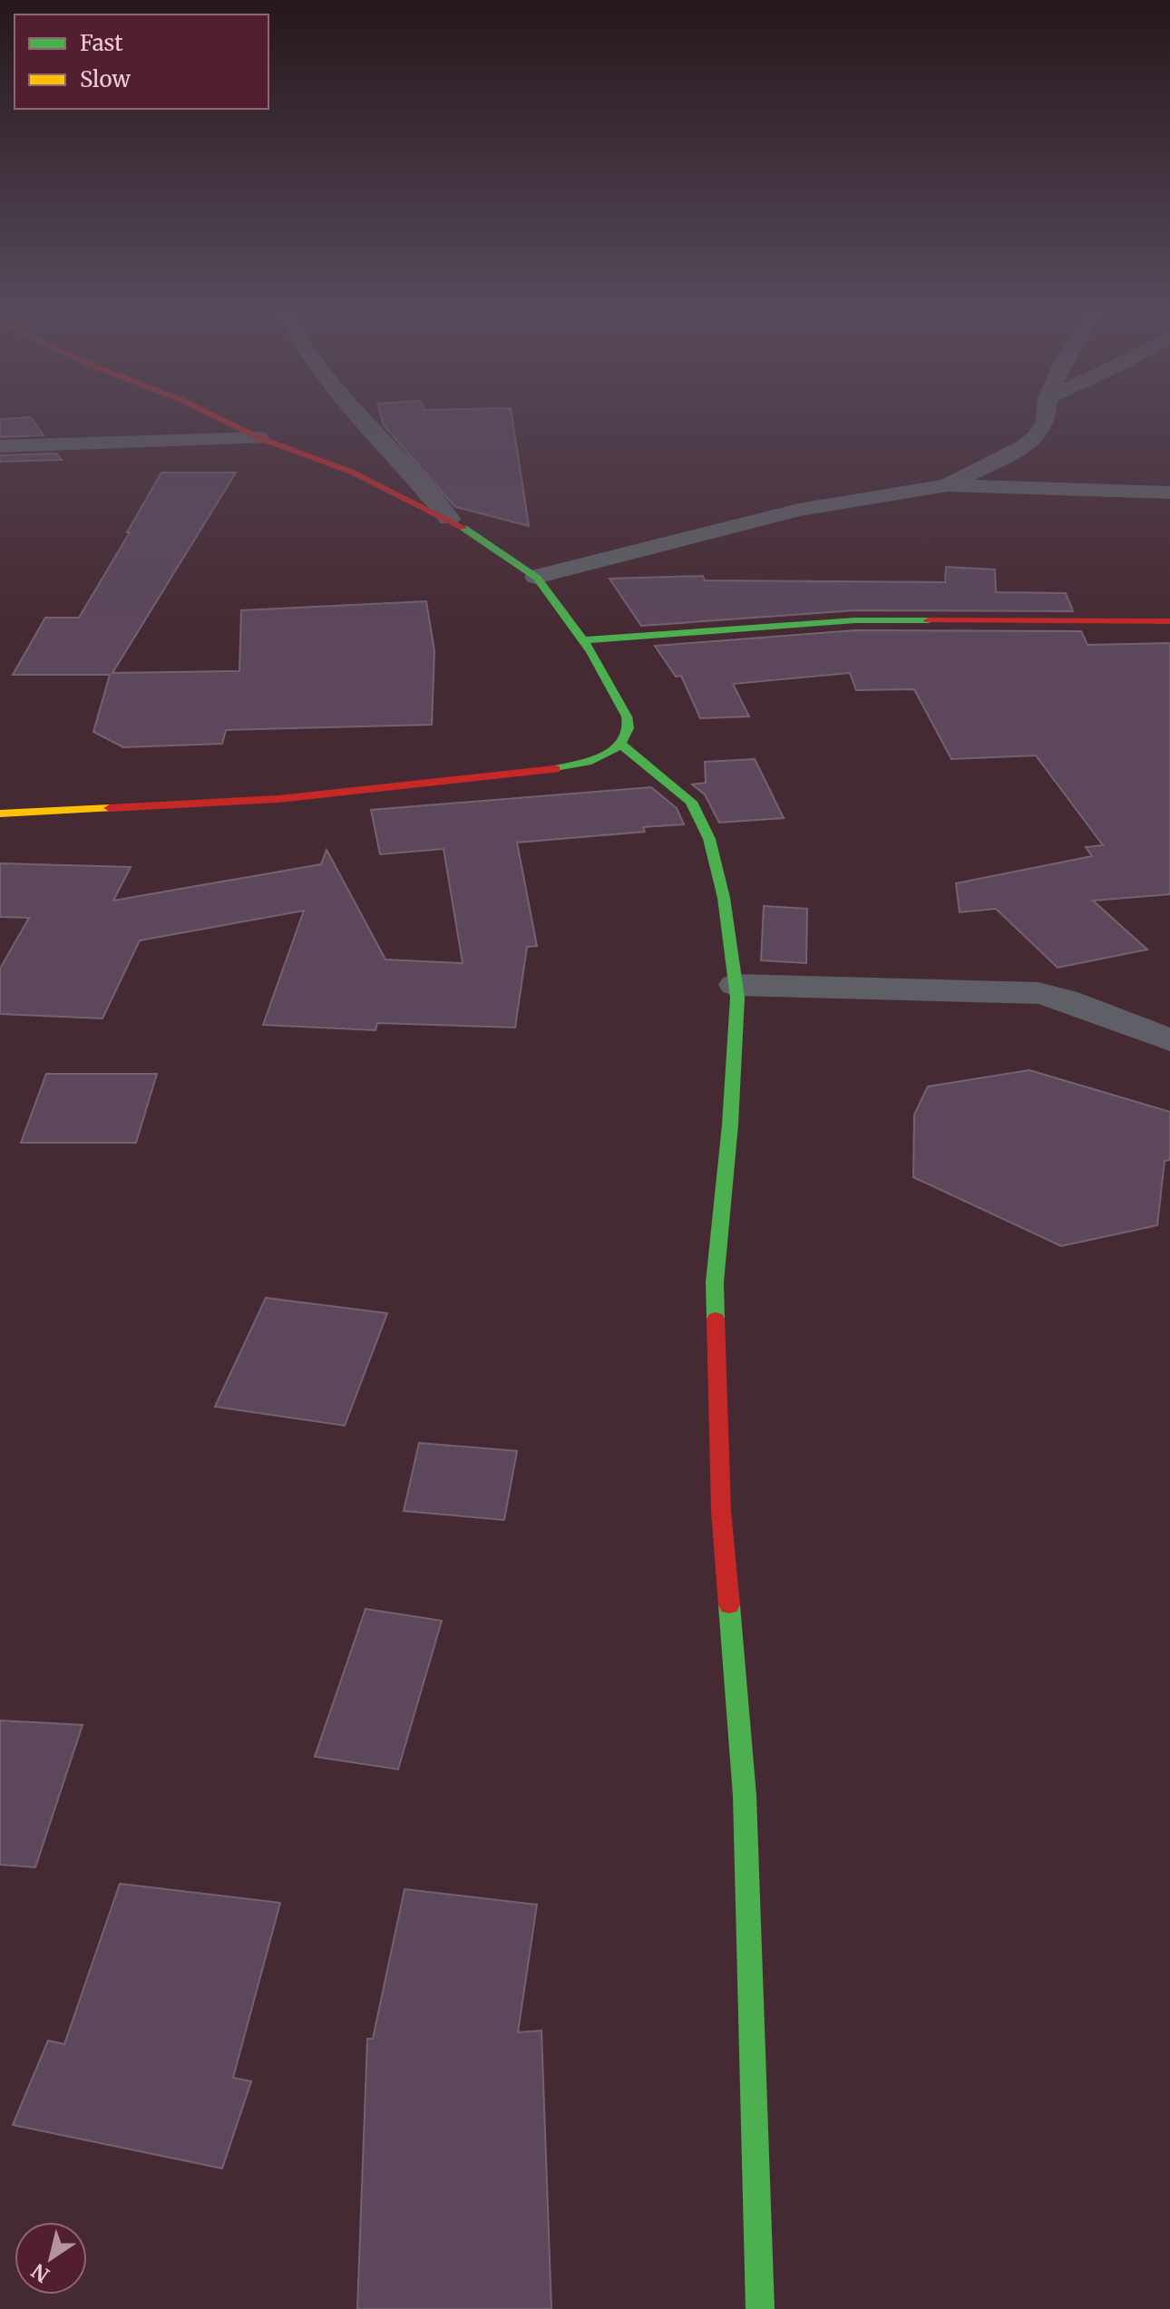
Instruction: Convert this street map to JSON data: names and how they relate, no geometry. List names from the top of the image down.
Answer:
{
  "legend": ["Fast", "Slow"],
  "north": "bottom left"
}
